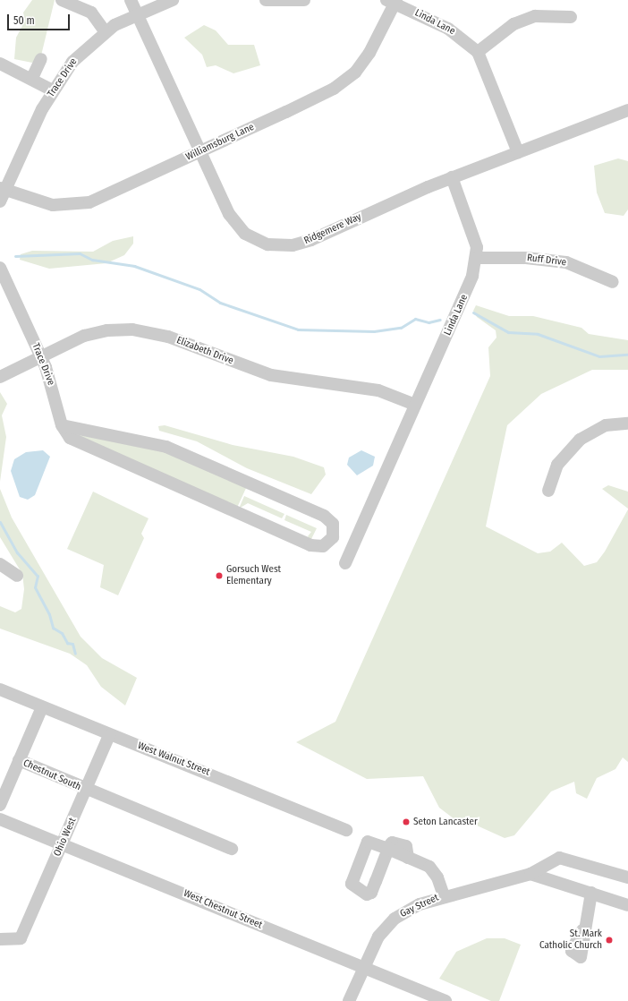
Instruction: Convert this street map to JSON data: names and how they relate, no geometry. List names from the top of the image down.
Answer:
{
  "streets": {
    "street": [
      "Linda Lane",
      "Trace Drive",
      "Williamsburg Lane",
      "Ridgemere Way",
      "Ruff Drive",
      "Elizabeth Drive",
      "West Walnut Street",
      "Chestnut South",
      "Ohio West",
      "Gay Street",
      "West Chestnut Street"
    ]
  },
  "crossings": [
    ["Linda Lane", "Williamsburg Lane"],
    ["Linda Lane", "Ridgemere Way"],
    ["Linda Lane", "Ruff Drive"],
    ["Linda Lane", "Elizabeth Drive"],
    ["Trace Drive", "Williamsburg Lane"],
    ["Trace Drive", "Ridgemere Way"],
    ["Trace Drive", "Elizabeth Drive"],
    ["Williamsburg Lane", "Ridgemere Way"],
    ["West Walnut Street", "Ohio West"],
    ["Chestnut South", "Ohio West"],
    ["Ohio West", "West Chestnut Street"],
    ["Gay Street", "West Chestnut Street"]
  ],
  "places": ["Gorsuch West Elementary", "Seton Lancaster", "St. Mark Catholic Church"],
  "scale_bar": "50 m"
}
